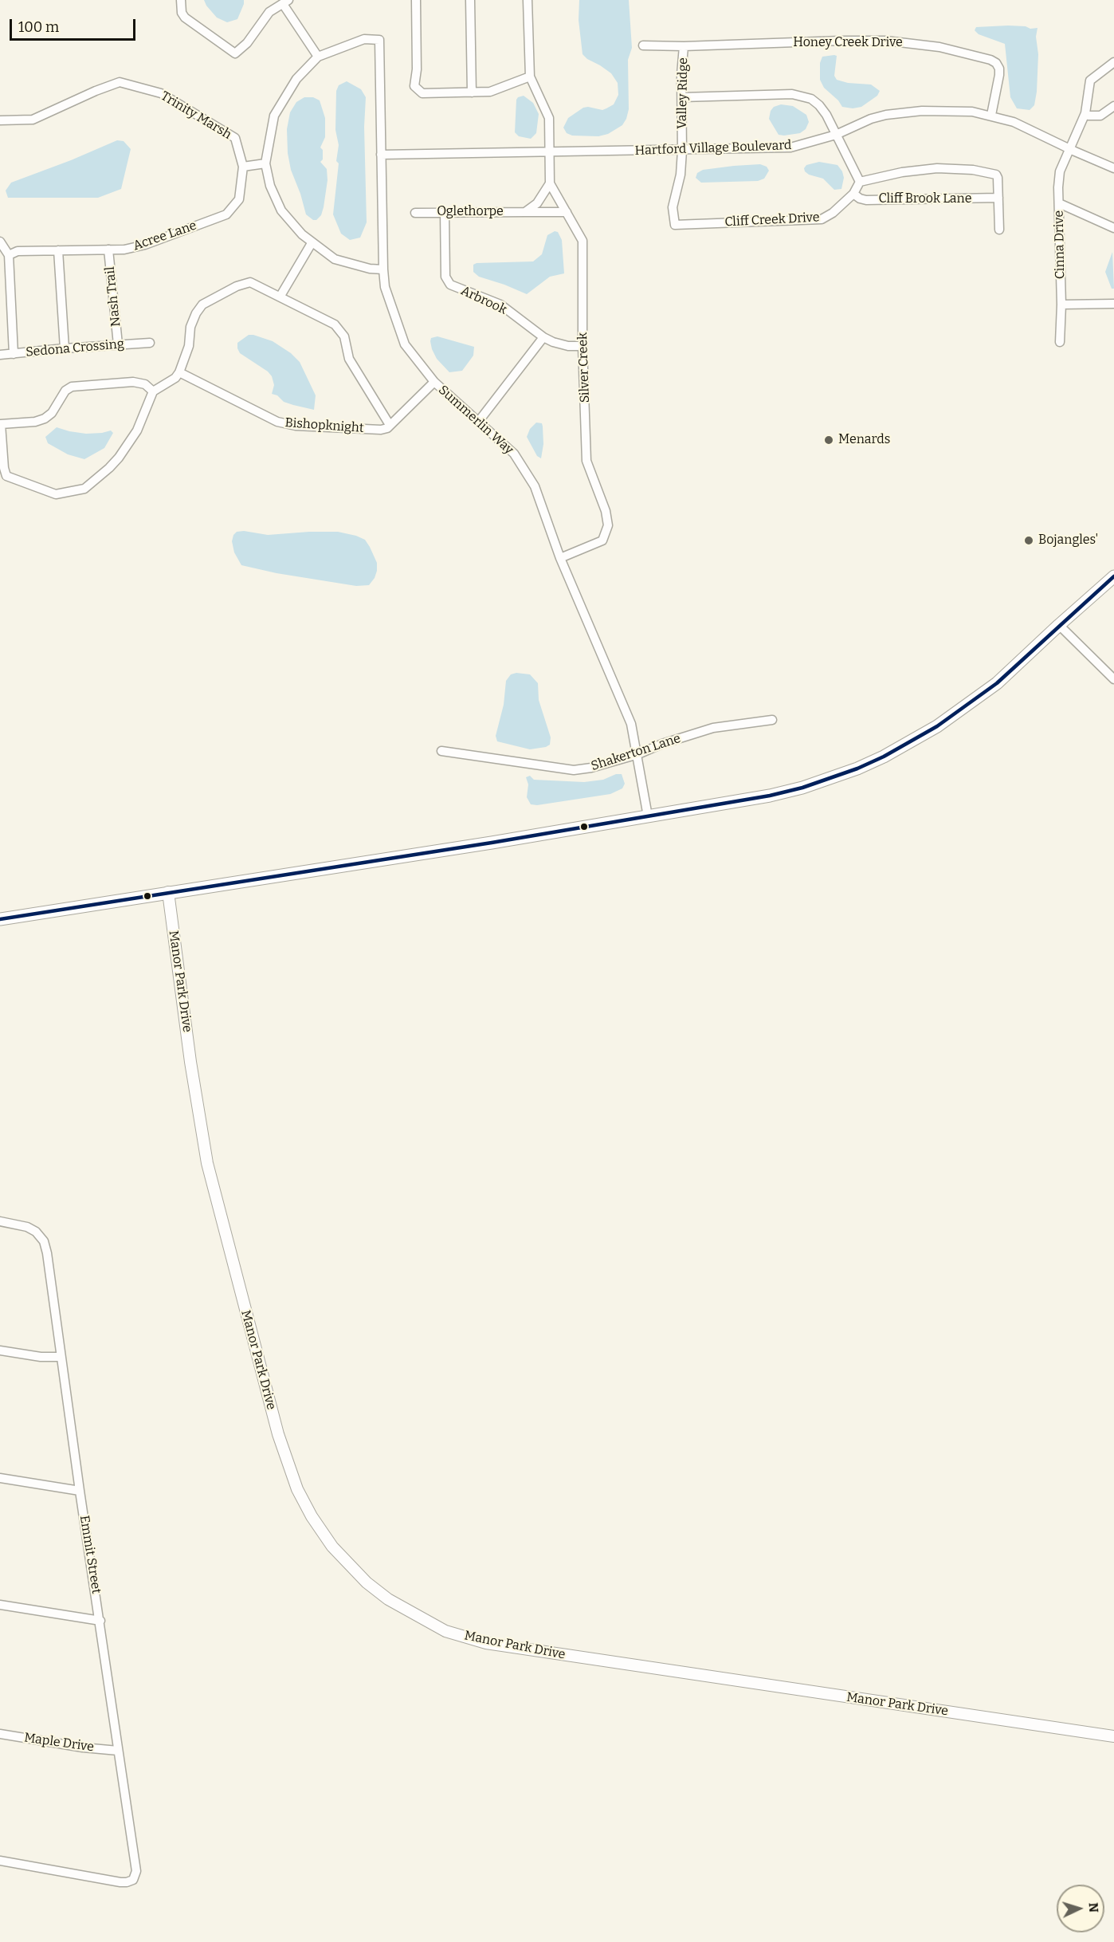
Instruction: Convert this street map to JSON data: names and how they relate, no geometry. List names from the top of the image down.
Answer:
{
  "streets": {
    "street": [
      "Honey Creek Drive",
      "Valley Ridge",
      "Trinity Marsh",
      "Hartford Village Boulevard",
      "Cliff Brook Lane",
      "Oglethorpe",
      "Cliff Creek Drive",
      "Acree Lane",
      "Cinna Drive",
      "Nash Trail",
      "Arbrook",
      "Sedona Crossing",
      "Silver Creek",
      "Summerlin Way",
      "Bishopknight",
      "Shakerton Lane",
      "Manor Park Drive",
      "Emmit Street",
      "Maple Drive"
    ]
  },
  "crossings": [
    ["Honey Creek Drive", "Valley Ridge"],
    ["Honey Creek Drive", "Hartford Village Boulevard"],
    ["Valley Ridge", "Hartford Village Boulevard"],
    ["Valley Ridge", "Cliff Creek Drive"],
    ["Trinity Marsh", "Acree Lane"],
    ["Hartford Village Boulevard", "Cinna Drive"],
    ["Hartford Village Boulevard", "Silver Creek"],
    ["Hartford Village Boulevard", "Summerlin Way"],
    ["Cliff Brook Lane", "Cliff Creek Drive"],
    ["Oglethorpe", "Arbrook"],
    ["Oglethorpe", "Silver Creek"],
    ["Acree Lane", "Nash Trail"],
    ["Nash Trail", "Sedona Crossing"],
    ["Arbrook", "Silver Creek"],
    ["Silver Creek", "Summerlin Way"],
    ["Summerlin Way", "Shakerton Lane"],
    ["Emmit Street", "Maple Drive"]
  ],
  "places": ["Menards", "Bojangles'"],
  "scale_bar": "100 m",
  "north": "right"
}
